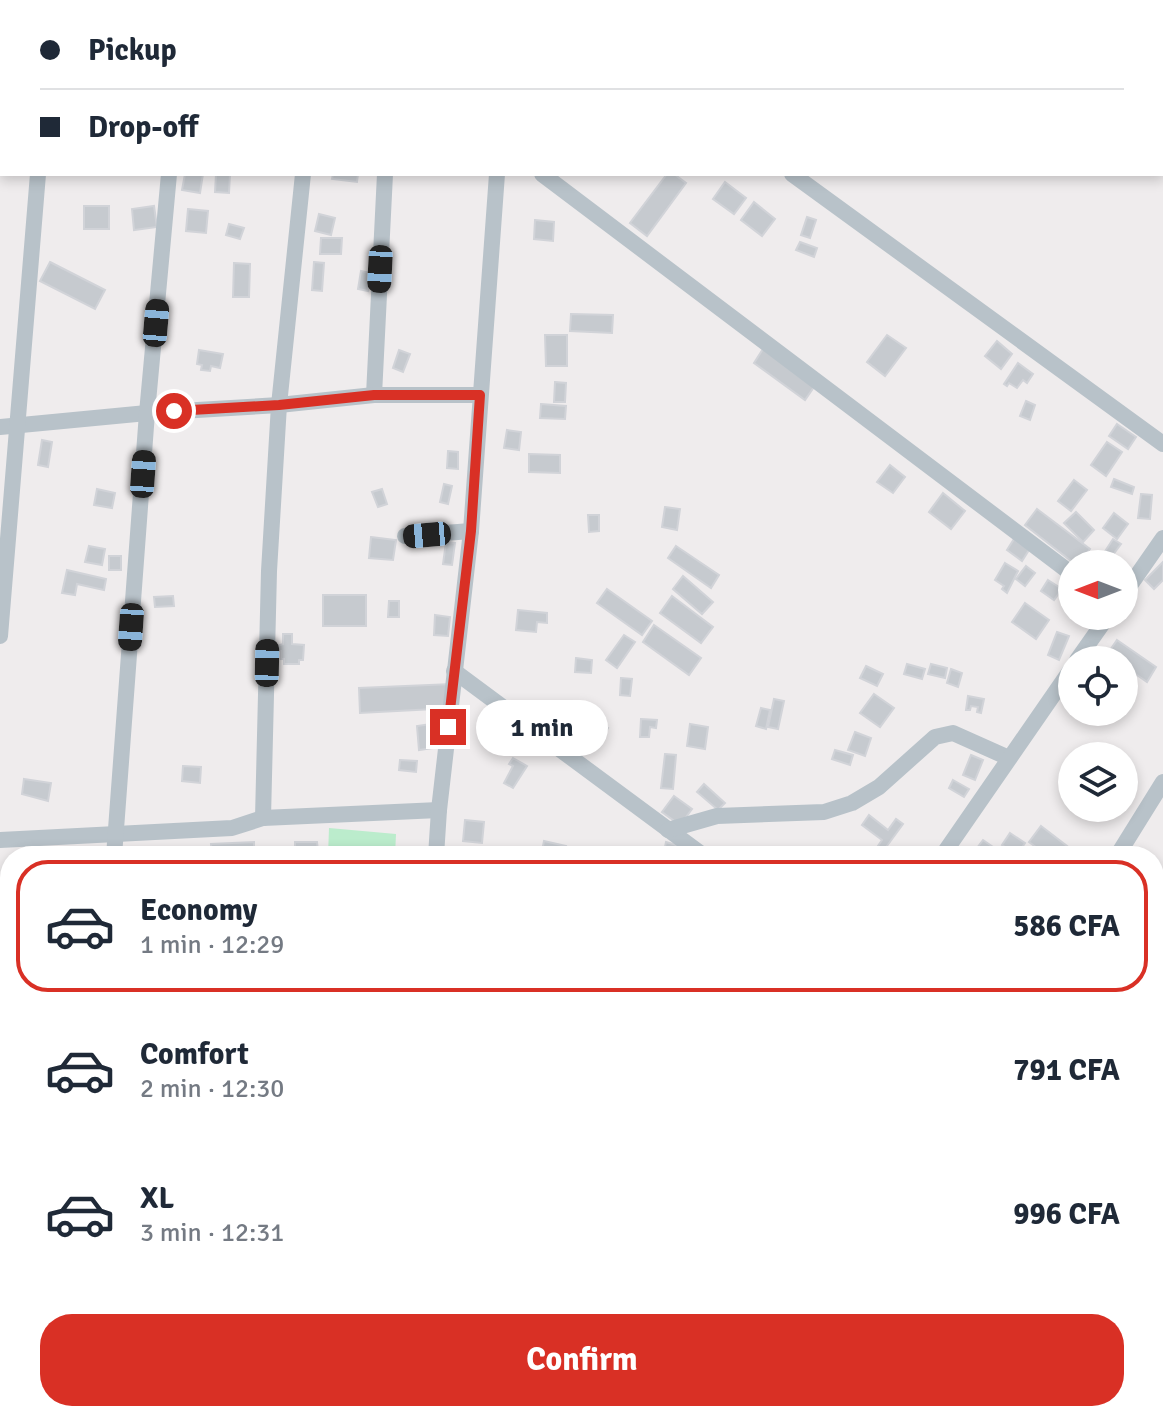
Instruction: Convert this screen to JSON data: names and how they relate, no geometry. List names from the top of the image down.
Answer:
{
  "north": "left",
  "page": {
    "banner": ["Pickup", "Drop-off"],
    "bubble": "1 min",
    "list": [
      {
        "name": "Economy",
        "note": "1 min · 12:29",
        "value": "586 CFA"
      },
      {
        "name": "Comfort",
        "note": "2 min · 12:30",
        "value": "791 CFA"
      },
      {
        "name": "XL",
        "note": "3 min · 12:31",
        "value": "996 CFA"
      }
    ],
    "buttons": "Confirm"
  }
}
